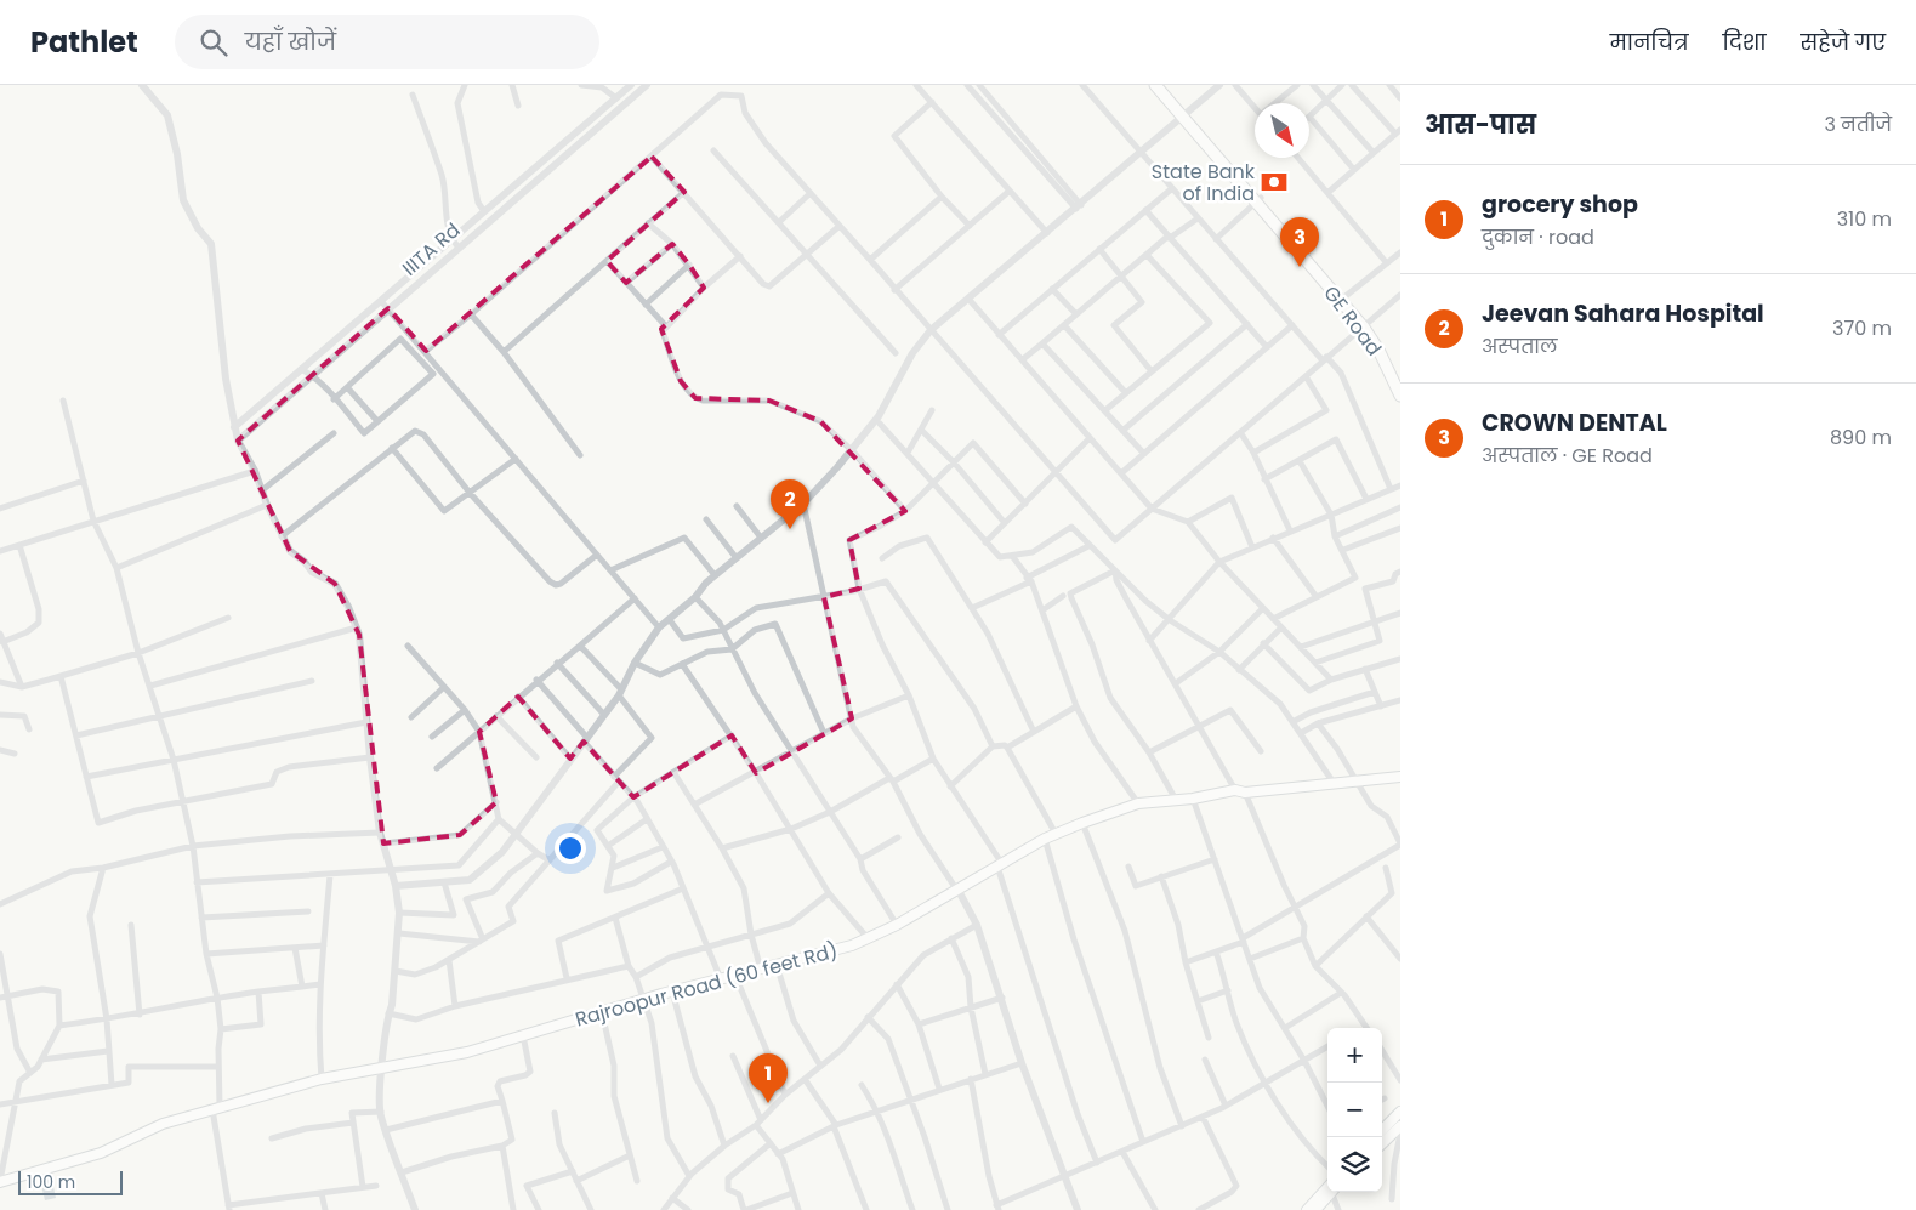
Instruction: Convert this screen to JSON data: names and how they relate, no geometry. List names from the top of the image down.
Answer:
{
  "streets": {
    "main road": ["GE Road", "Rajroopur Road (60 feet Rd)"],
    "street": ["IIITA Rd"]
  },
  "places": {
    "bank": ["State Bank of India"]
  },
  "scale_bar": "100 m",
  "north": "bottom right",
  "page": {
    "header": "Pathlet",
    "search": "यहाँ खोजें",
    "nav": ["मानचित्र", "दिशा", "सहेजे गए"],
    "heading": ["आस-पास", "3 नतीजे"],
    "list": [
      {
        "mark": "1",
        "name": "grocery shop",
        "note": "दुकान · road",
        "value": "310 m"
      },
      {
        "mark": "2",
        "name": "Jeevan Sahara Hospital",
        "note": "अस्पताल",
        "value": "370 m"
      },
      {
        "mark": "3",
        "name": "CROWN DENTAL",
        "note": "अस्पताल · GE Road",
        "value": "890 m"
      }
    ],
    "pins": ["3", "2", "1"],
    "map_buttons": ["+", "−"],
    "scale": "100 m"
  }
}
